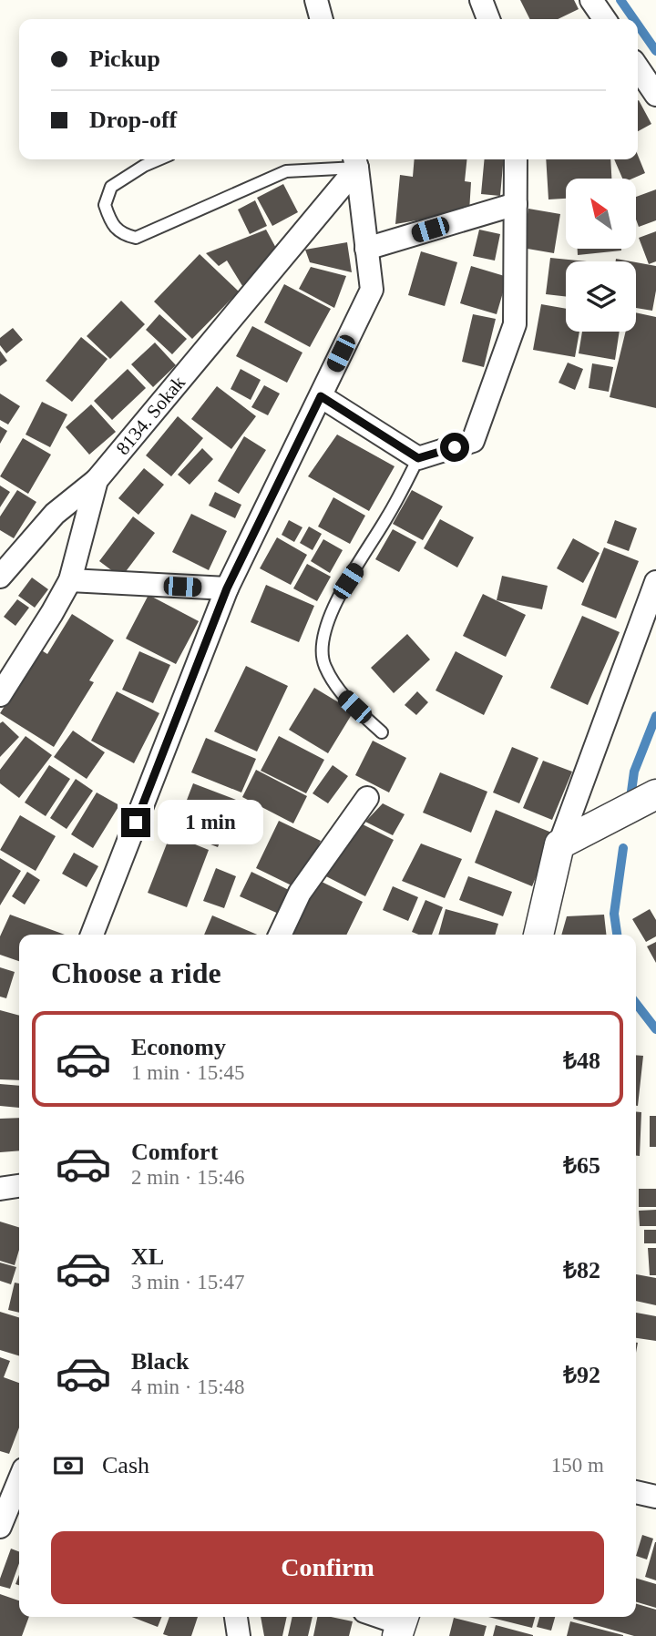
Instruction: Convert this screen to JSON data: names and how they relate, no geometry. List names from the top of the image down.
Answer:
{
  "streets": {
    "street": ["8134. Sokak"]
  },
  "north": "top left",
  "page": {
    "banner": ["Pickup", "Drop-off"],
    "bubble": "1 min",
    "heading": "Choose a ride",
    "list": [
      {
        "name": "Economy",
        "note": "1 min · 15:45",
        "value": "₺48"
      },
      {
        "name": "Comfort",
        "note": "2 min · 15:46",
        "value": "₺65"
      },
      {
        "name": "XL",
        "note": "3 min · 15:47",
        "value": "₺82"
      },
      {
        "name": "Black",
        "note": "4 min · 15:48",
        "value": "₺92"
      }
    ],
    "pay": ["Cash", "150 m"],
    "buttons": "Confirm"
  }
}
